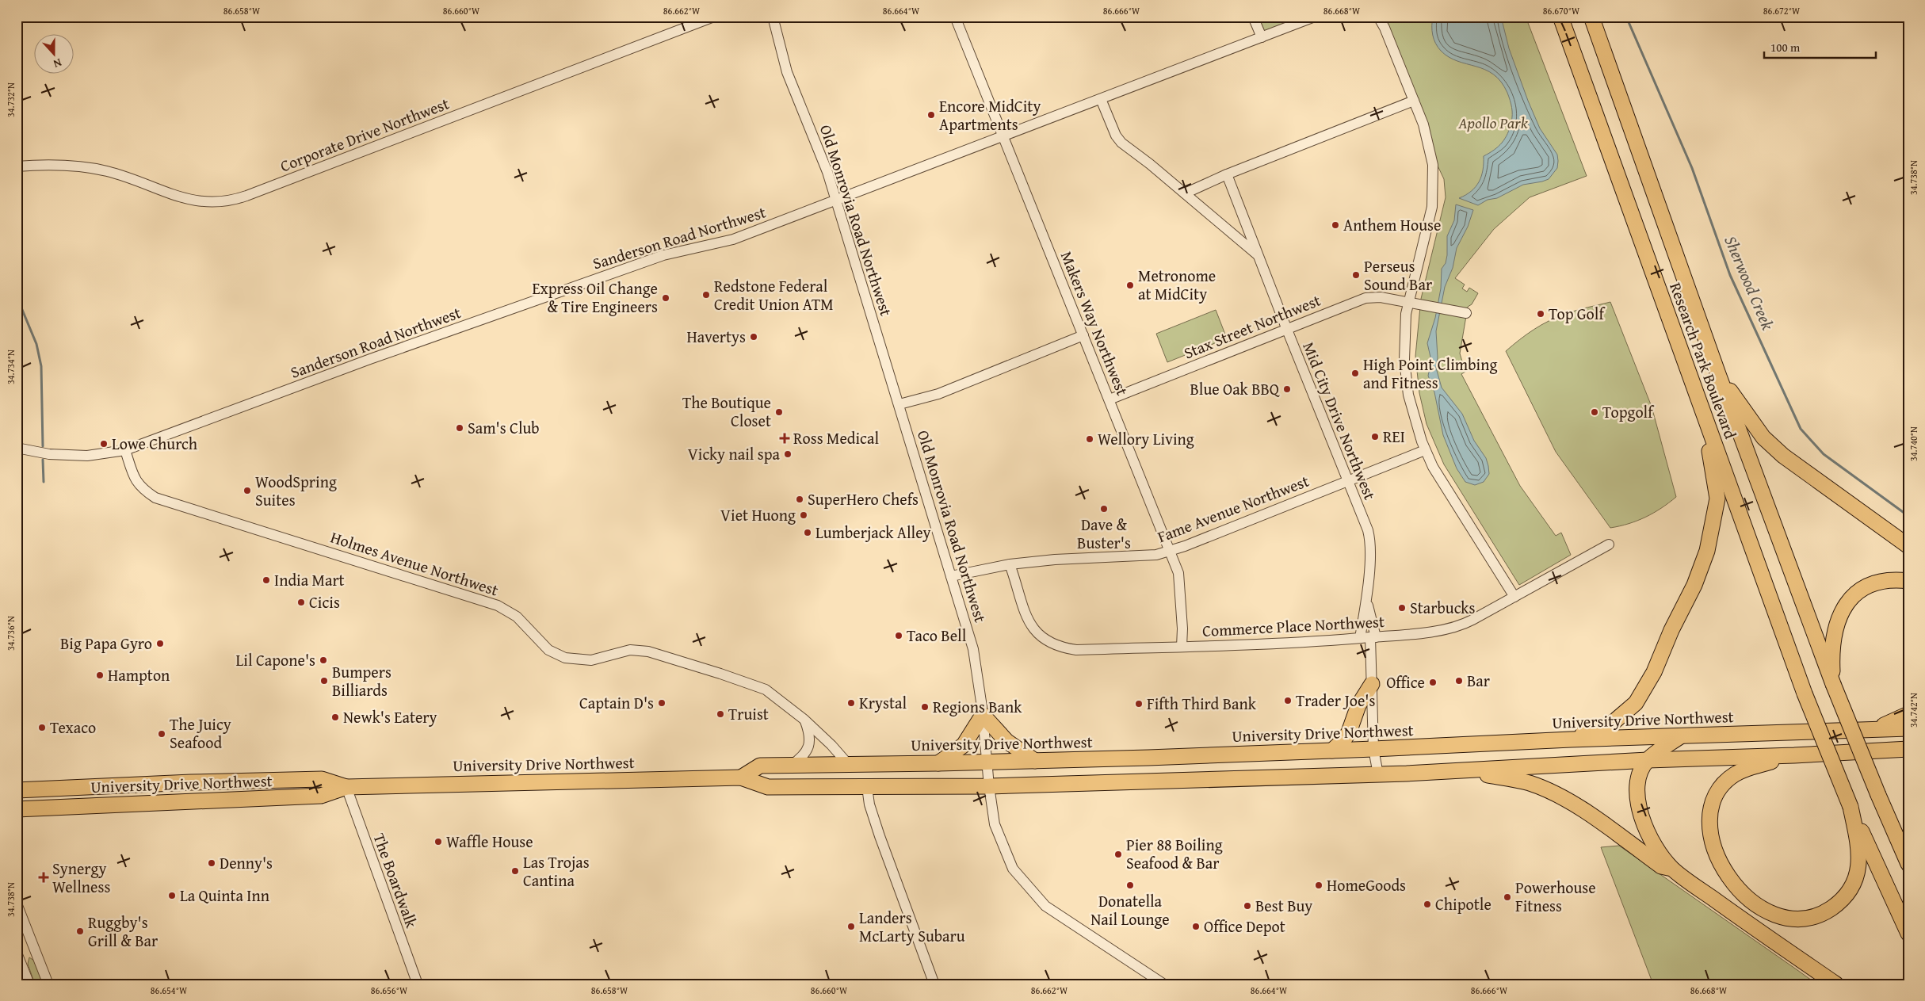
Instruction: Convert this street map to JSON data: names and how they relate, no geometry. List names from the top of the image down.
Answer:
{
  "streets": {
    "highway": ["Research Park Boulevard", "University Drive Northwest"],
    "street": [
      "Corporate Drive Northwest",
      "Old Monrovia Road Northwest",
      "Sanderson Road Northwest",
      "Makers Way Northwest",
      "Stax Street Northwest",
      "Mid City Drive Northwest",
      "Fame Avenue Northwest",
      "Holmes Avenue Northwest",
      "Commerce Place Northwest",
      "The Boardwalk"
    ]
  },
  "crossings": [
    ["Old Monrovia Road Northwest", "Sanderson Road Northwest"],
    ["Old Monrovia Road Northwest", "Fame Avenue Northwest"],
    ["Old Monrovia Road Northwest", "University Drive Northwest"],
    ["Sanderson Road Northwest", "Makers Way Northwest"],
    ["Sanderson Road Northwest", "Mid City Drive Northwest"],
    ["Sanderson Road Northwest", "Holmes Avenue Northwest"],
    ["Makers Way Northwest", "Stax Street Northwest"],
    ["Makers Way Northwest", "Fame Avenue Northwest"],
    ["Makers Way Northwest", "Commerce Place Northwest"],
    ["Stax Street Northwest", "Mid City Drive Northwest"],
    ["Mid City Drive Northwest", "Fame Avenue Northwest"],
    ["Mid City Drive Northwest", "Commerce Place Northwest"],
    ["Mid City Drive Northwest", "University Drive Northwest"],
    ["Fame Avenue Northwest", "Commerce Place Northwest"],
    ["Holmes Avenue Northwest", "University Drive Northwest"],
    ["University Drive Northwest", "The Boardwalk"]
  ],
  "water": ["Sherwood Creek"],
  "parks": ["Apollo Park"],
  "places": {
    "other": [
      "Encore MidCity Apartments",
      "Anthem House",
      "Perseus Sound Bar",
      "Metronome at MidCity",
      "Redstone Federal Credit Union ATM",
      "Express Oil Change & Tire Engineers",
      "Top Golf",
      "Havertys",
      "High Point Climbing and Fitness",
      "Blue Oak BBQ",
      "The Boutique Closet",
      "Topgolf",
      "Sam's Club",
      "REI",
      "Wellory Living",
      "Lowe Church",
      "Vicky nail spa",
      "WoodSpring Suites",
      "SuperHero Chefs",
      "Dave & Buster's",
      "Viet Huong",
      "Lumberjack Alley",
      "India Mart",
      "Cicis",
      "Starbucks",
      "Taco Bell",
      "Big Papa Gyro",
      "Lil Capone's",
      "Hampton",
      "Bumpers Billiards",
      "Bar",
      "Office",
      "Trader Joe's",
      "Captain D's",
      "Krystal",
      "Fifth Third Bank",
      "Regions Bank",
      "Truist",
      "Newk's Eatery",
      "Texaco",
      "The Juicy Seafood",
      "Waffle House",
      "Pier 88 Boiling Seafood & Bar",
      "Denny's",
      "Las Trojas Cantina",
      "Donatella Nail Lounge",
      "HomeGoods",
      "La Quinta Inn",
      "Powerhouse Fitness",
      "Chipotle",
      "Best Buy",
      "Landers McLarty Subaru",
      "Office Depot",
      "Ruggby's Grill & Bar"
    ],
    "health": ["Ross Medical", "Synergy Wellness"]
  },
  "scale_bar": "100 m",
  "north": "bottom",
  "coordinates": [
    "86.658°W",
    "86.660°W",
    "86.662°W",
    "86.664°W",
    "86.666°W",
    "86.668°W",
    "86.670°W",
    "86.672°W",
    "34.732°N",
    "34.738°N",
    "34.734°N",
    "34.740°N",
    "34.736°N",
    "34.742°N",
    "86.654°W",
    "86.656°W"
  ]
}
